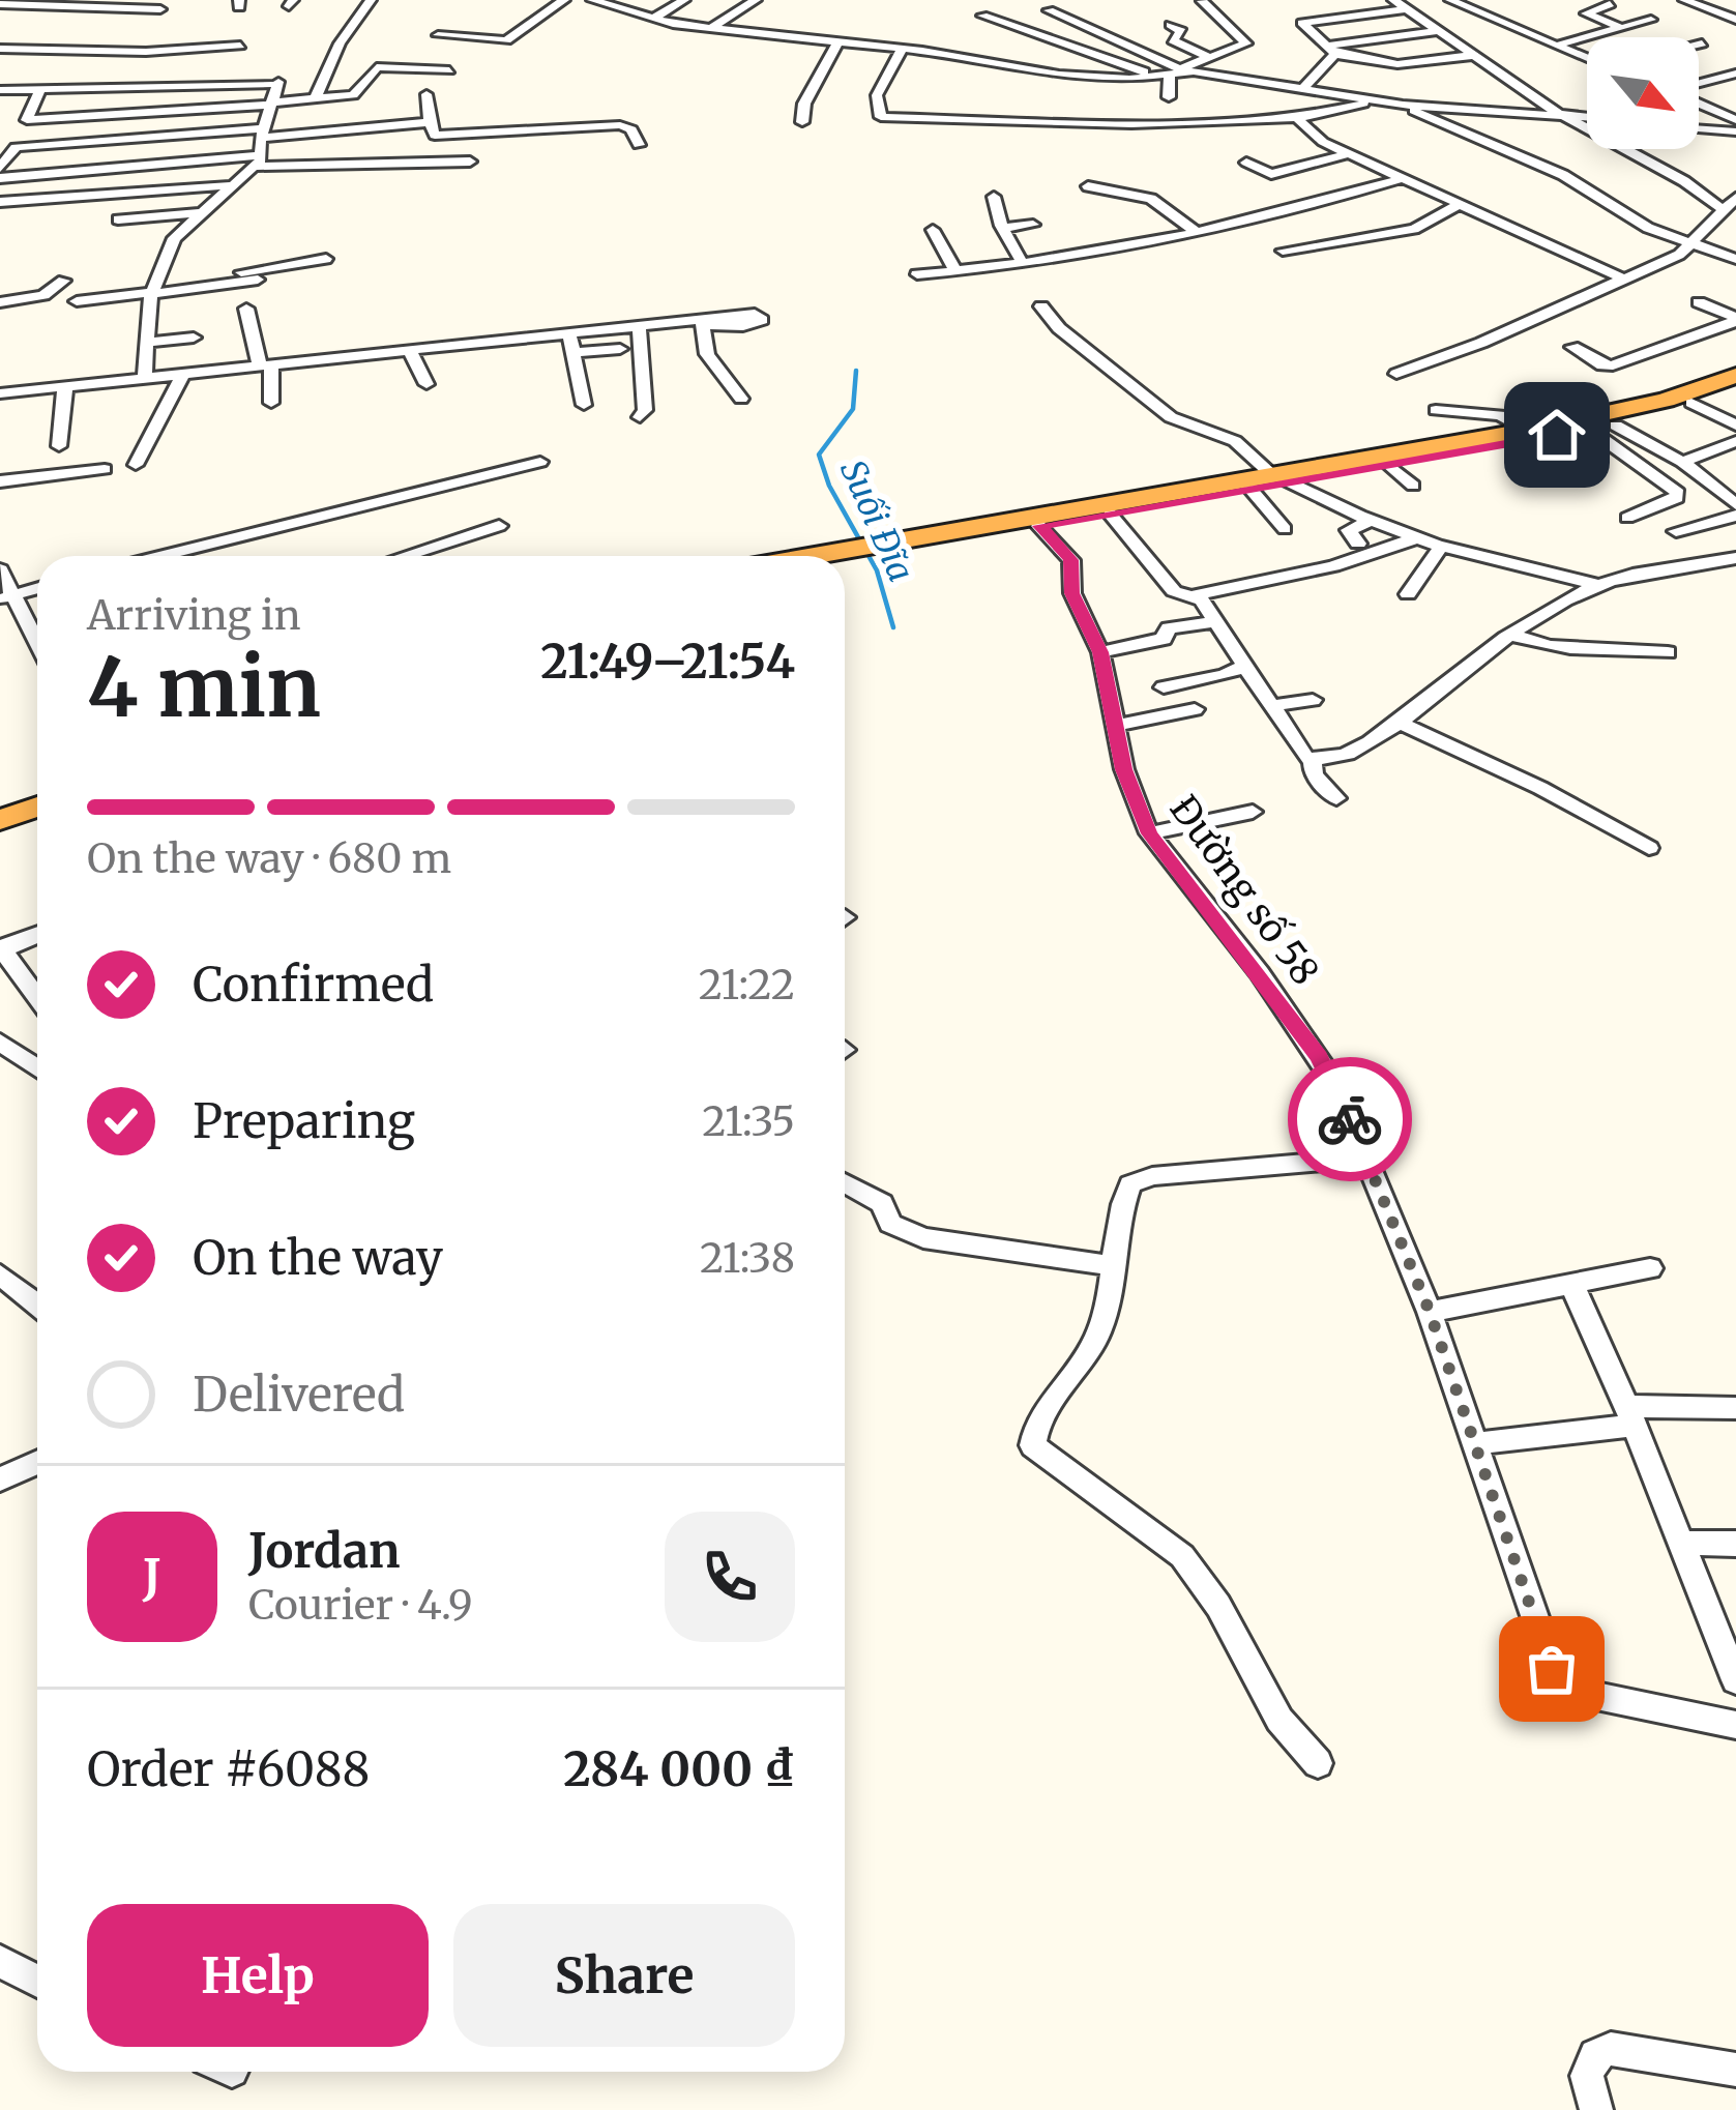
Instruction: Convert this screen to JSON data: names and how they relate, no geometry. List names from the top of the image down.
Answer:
{
  "streets": {
    "street": ["Đường số 58"]
  },
  "water": ["Suối Đĩa"],
  "north": "bottom right",
  "page": {
    "heading": ["4 min", "Arriving in", "21:49–21:54"],
    "panel": [
      "Jordan",
      "Courier · 4.9",
      "Order #6088",
      "284 000 ₫"
    ],
    "bar": "On the way · 680 m",
    "list": [
      ["Confirmed", "21:22"],
      ["Preparing", "21:35"],
      ["On the way", "21:38"],
      "Delivered"
    ],
    "round": "J",
    "buttons": ["Help", "Share"]
  }
}
